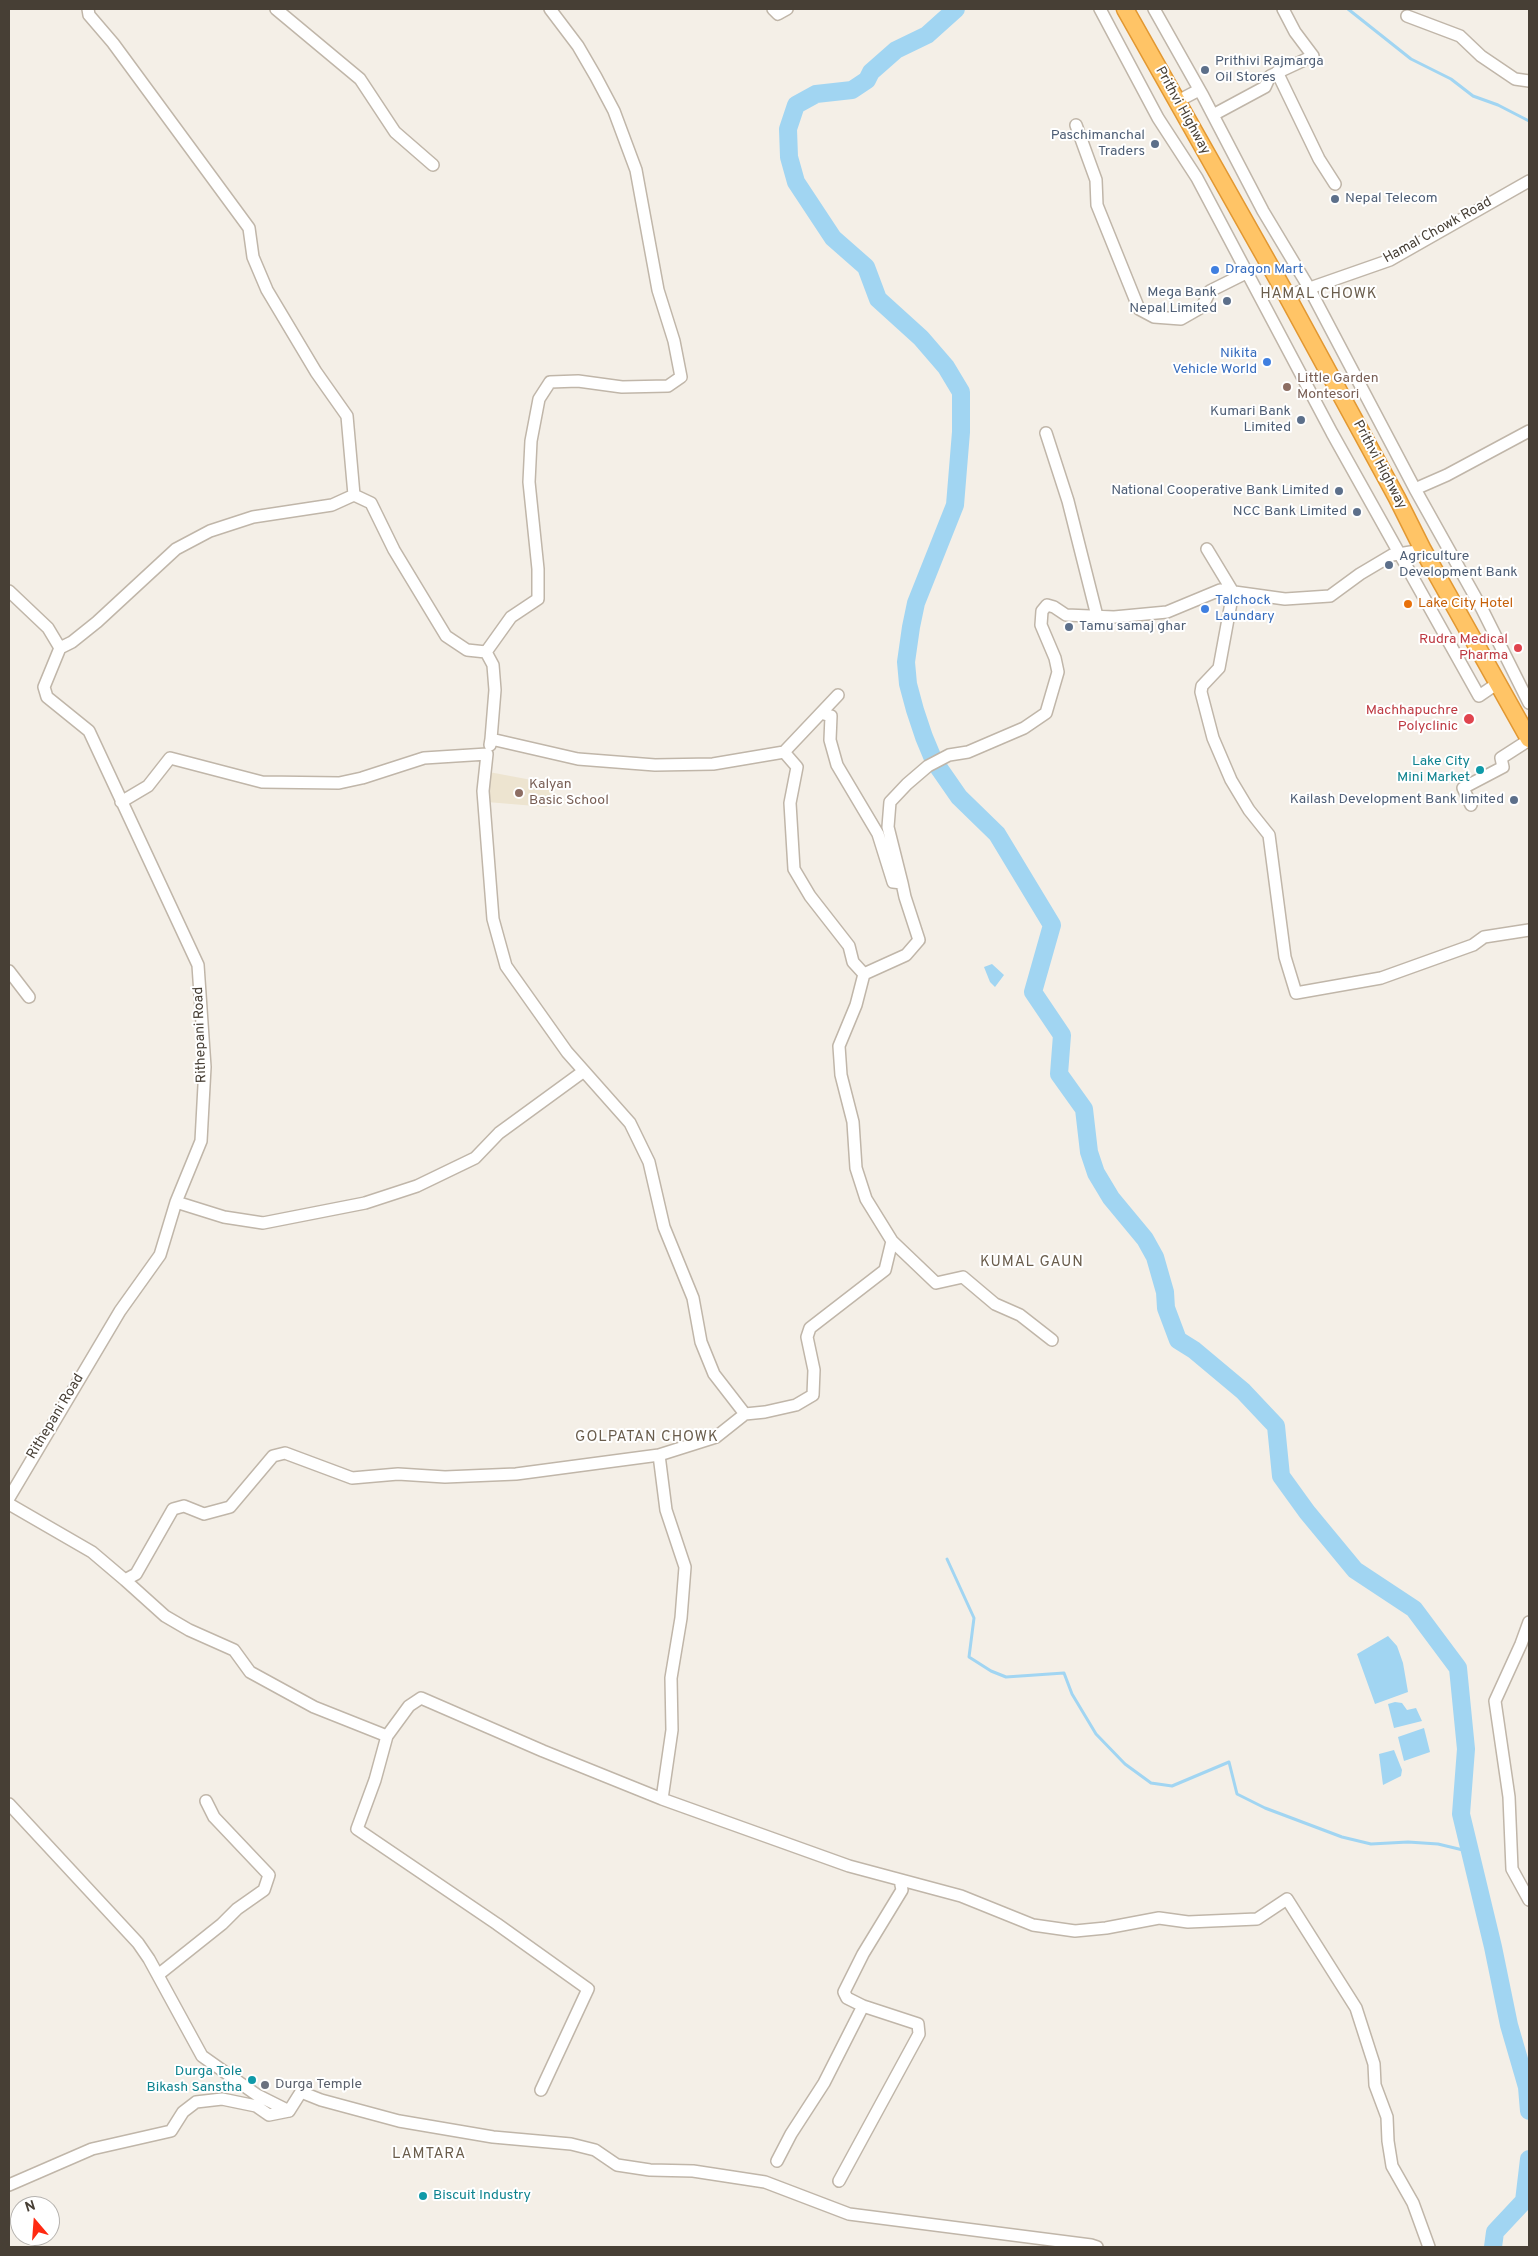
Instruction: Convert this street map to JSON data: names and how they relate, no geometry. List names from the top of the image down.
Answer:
{
  "streets": {
    "highway": ["Prithvi Highway"],
    "street": ["Hamal Chowk Road", "Rithepani Road"]
  },
  "crossings": [
    ["Prithvi Highway", "Hamal Chowk Road"]
  ],
  "districts": [
    "HAMAL CHOWK",
    "KUMAL GAUN",
    "GOLPATAN CHOWK",
    "LAMTARA"
  ],
  "places": [
    "Prithivi Rajmarga Oil Stores",
    "Paschimanchal Traders",
    "Nepal Telecom",
    "Dragon Mart",
    "Mega Bank Nepal Limited",
    "Nikita Vehicle World",
    "Little Garden Montesori",
    "Kumari Bank Limited",
    "National Cooperative Bank Limited",
    "NCC Bank Limited",
    "Agriculture Development Bank",
    "Lake City Hotel",
    "Talchock Laundary",
    "Tamu samaj ghar",
    "Rudra Medical Pharma",
    "Machhapuchre Polyclinic",
    "Lake City Mini Market",
    "Kalyan Basic School",
    "Kailash Development Bank limited",
    "Durga Tole Bikash Sanstha",
    "Durga Temple",
    "Biscuit Industry"
  ],
  "north": "top"
}
